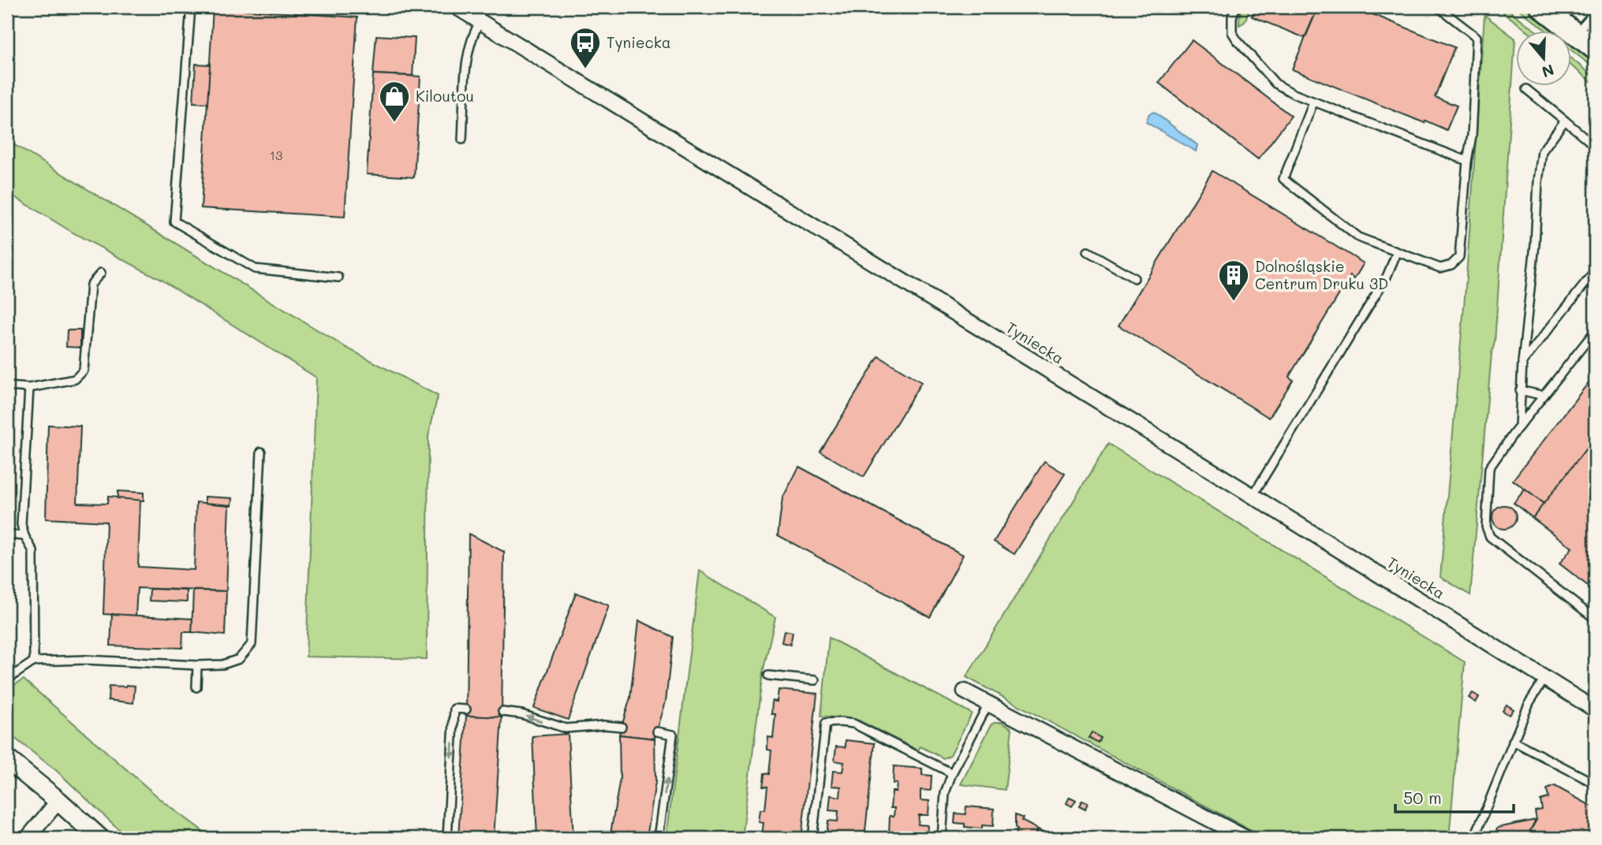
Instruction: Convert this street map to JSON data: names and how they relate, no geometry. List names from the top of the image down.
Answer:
{
  "streets": {
    "street": ["Tyniecka"]
  },
  "places": {
    "bus stop": ["Tyniecka"],
    "shop": ["Kiloutou"],
    "building": ["Dolnośląskie Centrum Druku 3D"]
  },
  "house_numbers": ["13"],
  "scale_bar": "50 m",
  "north": "bottom"
}
